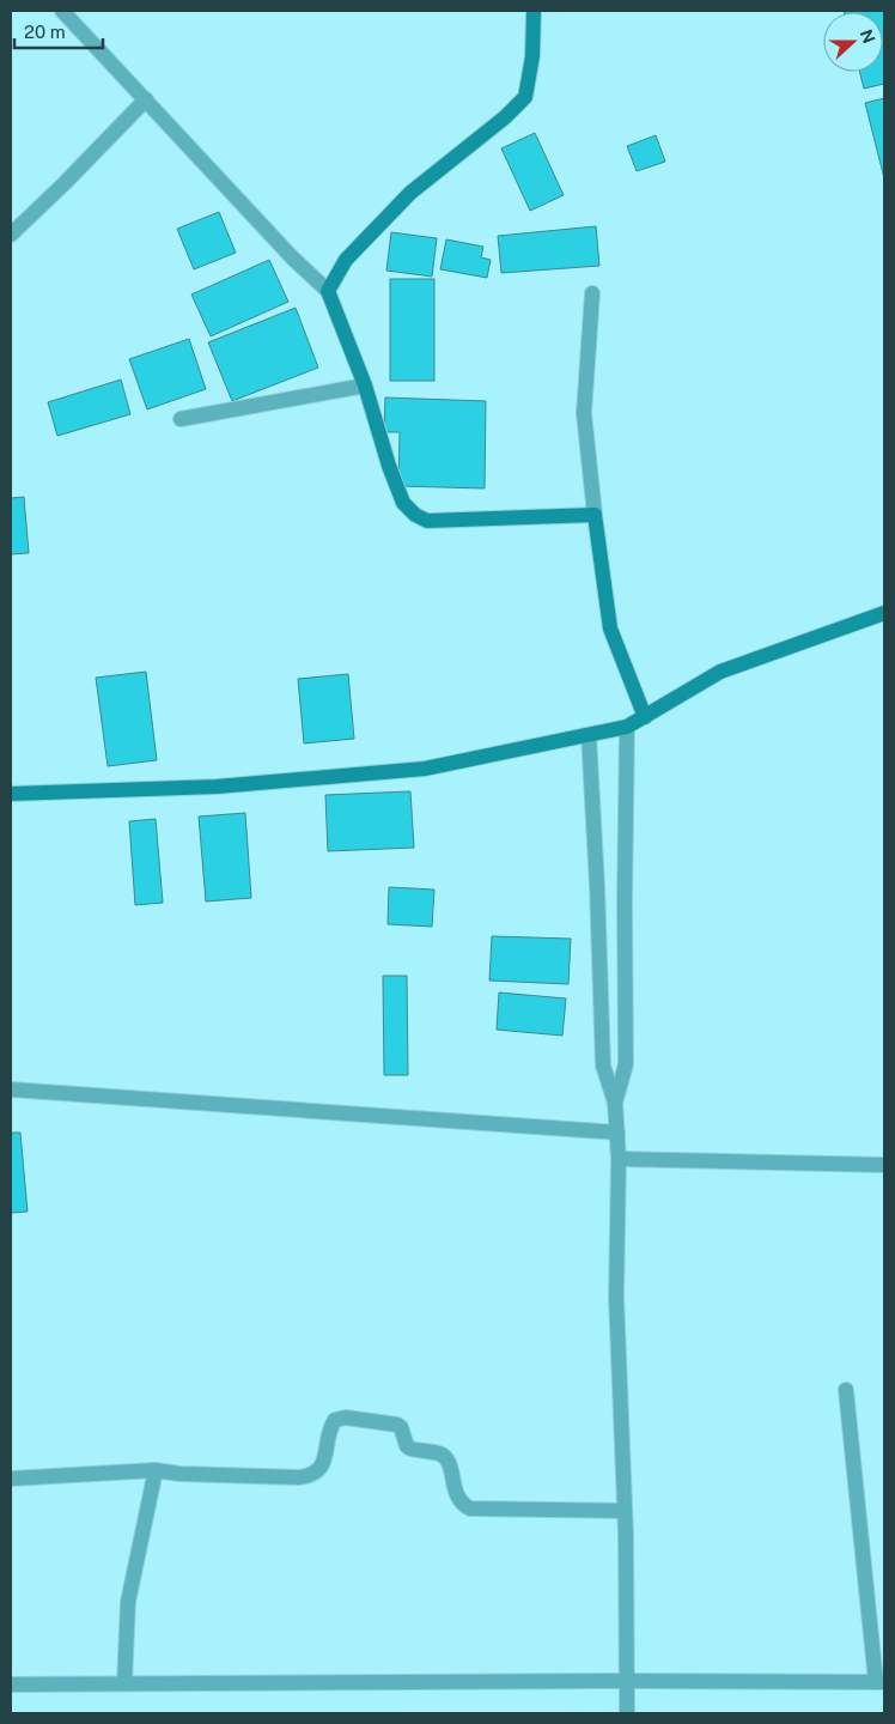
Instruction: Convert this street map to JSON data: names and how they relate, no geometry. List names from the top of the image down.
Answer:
{
  "scale_bar": "20 m",
  "north": "right"
}
